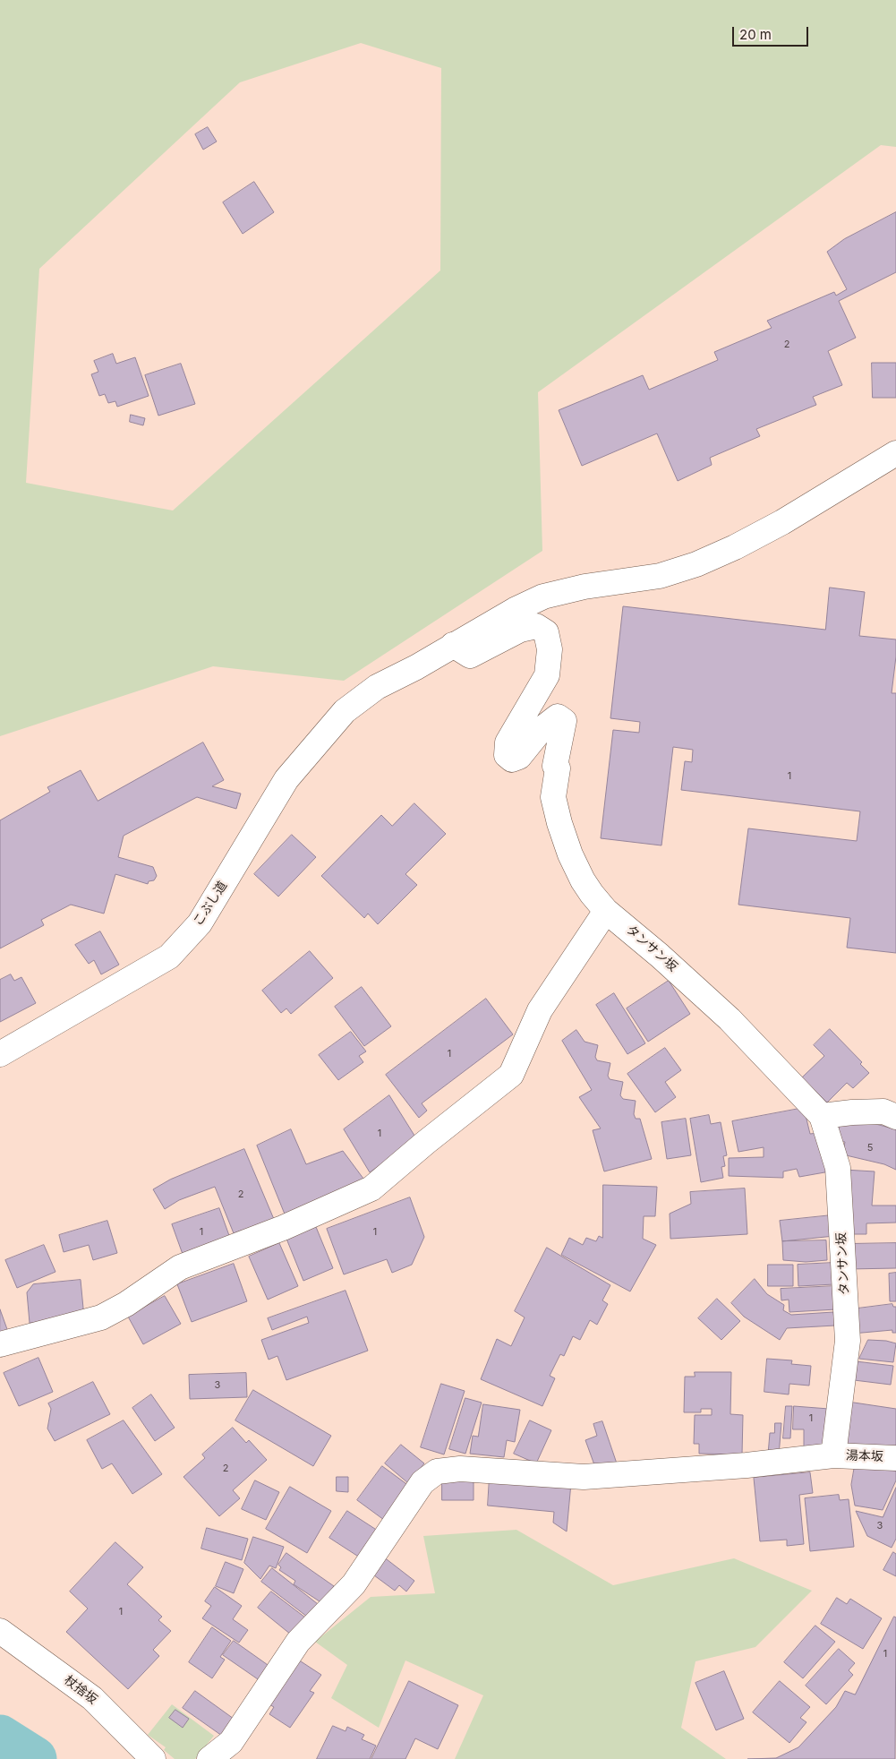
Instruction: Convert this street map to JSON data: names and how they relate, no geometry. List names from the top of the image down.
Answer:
{
  "streets": {
    "street": [
      "こぶし道",
      "タンサン坂",
      "湯本坂",
      "杖捨坂"
    ]
  },
  "crossings": [
    ["こぶし道", "タンサン坂"],
    ["タンサン坂", "湯本坂"]
  ],
  "house_numbers": [
    "2",
    "1",
    "1",
    "1",
    "5",
    "2",
    "1",
    "1",
    "3",
    "1",
    "2",
    "3",
    "1",
    "1"
  ],
  "scale_bar": "20 m"
}
